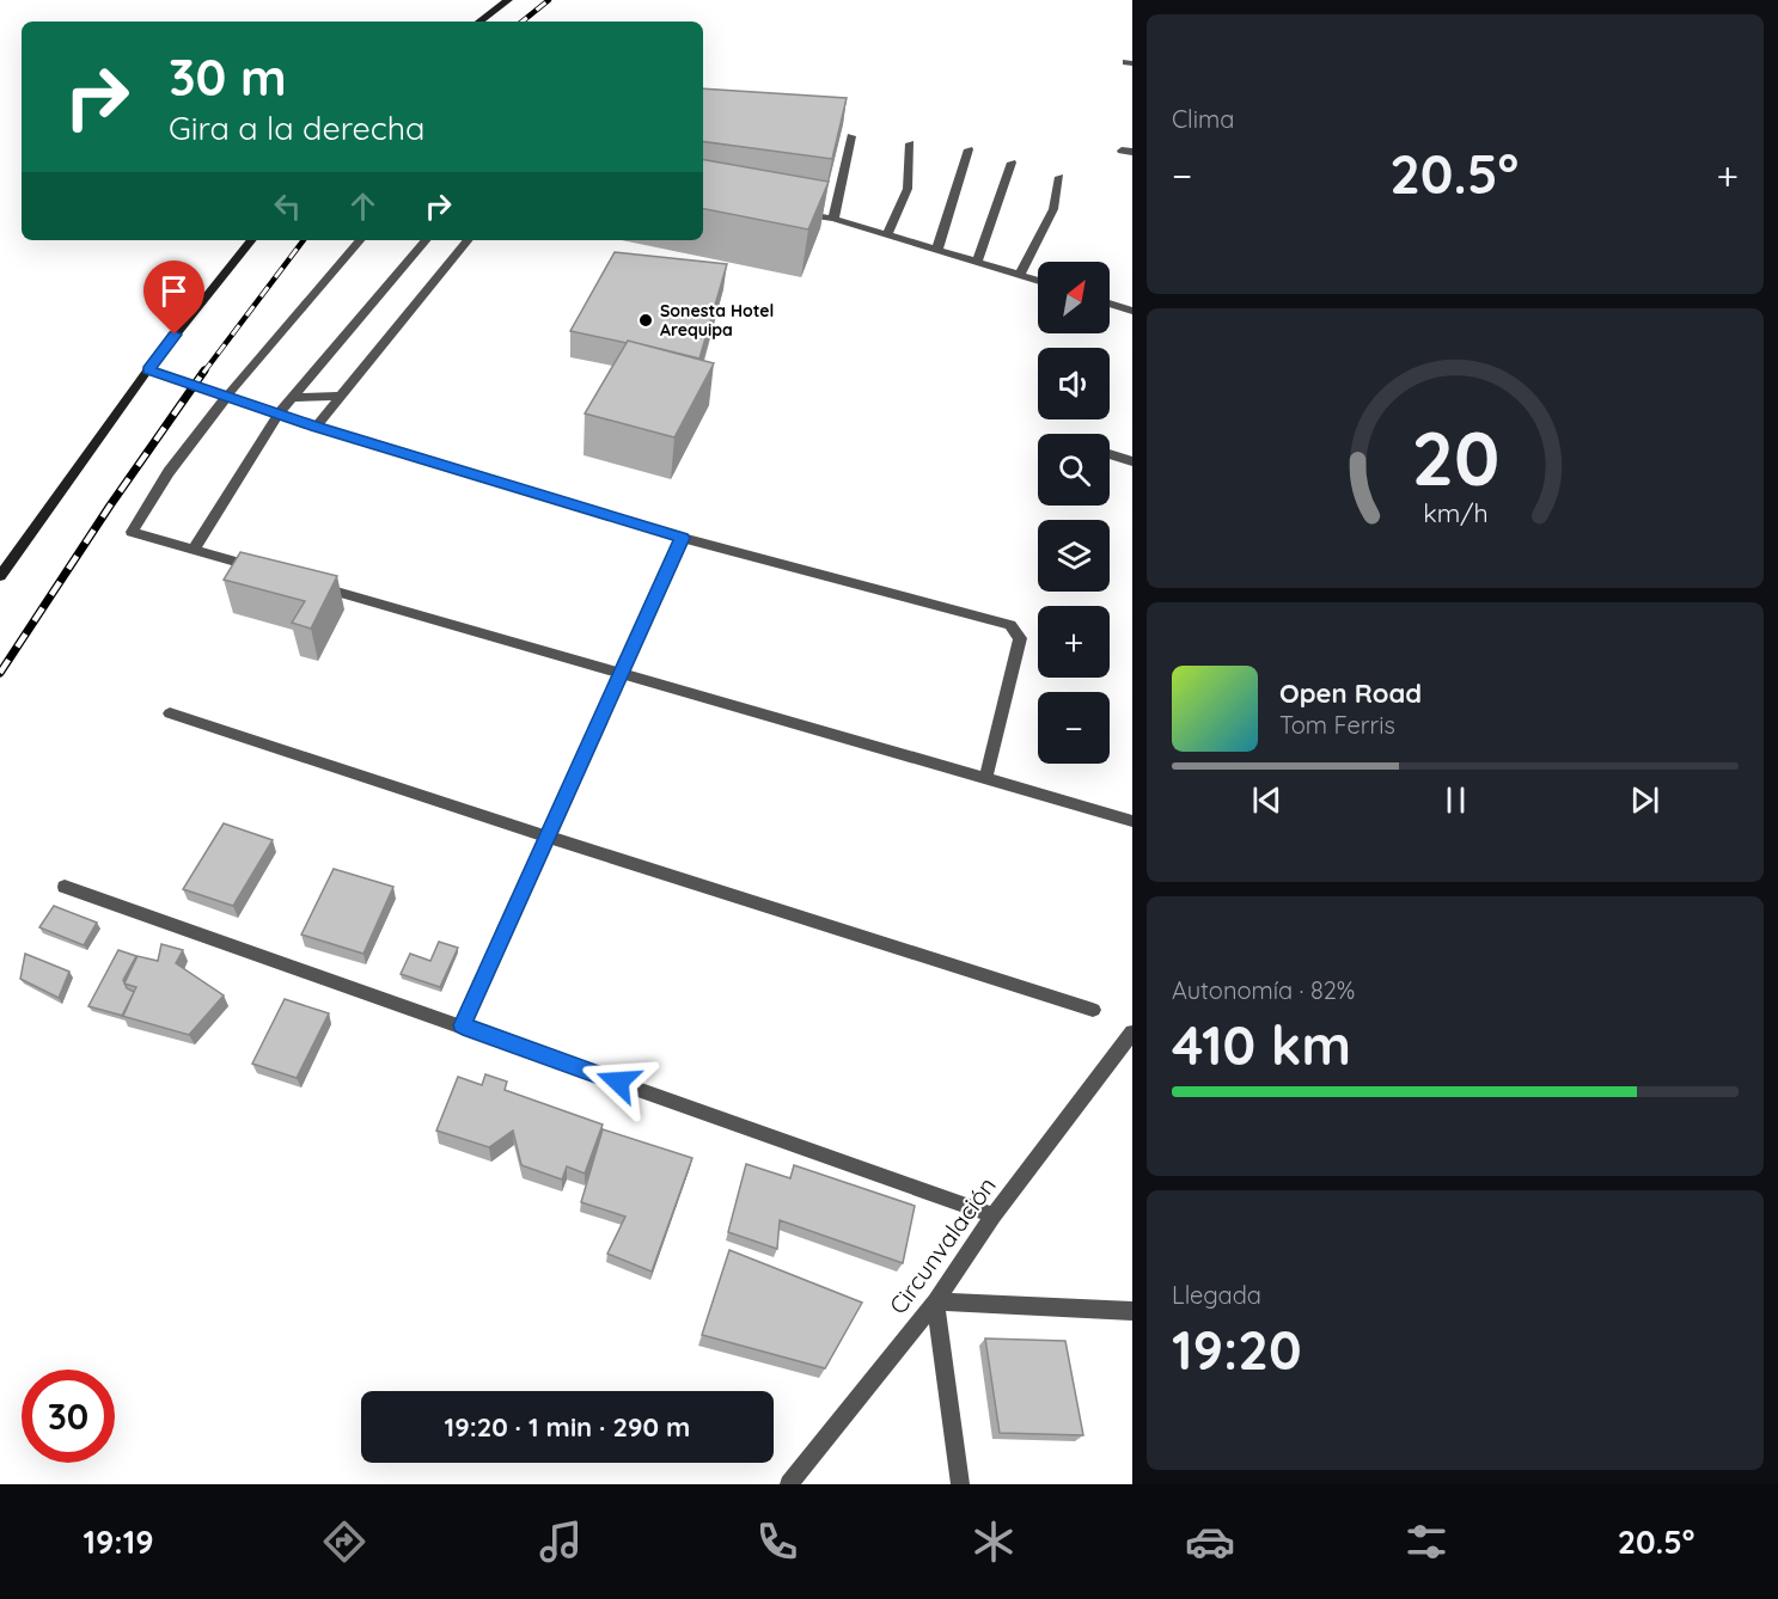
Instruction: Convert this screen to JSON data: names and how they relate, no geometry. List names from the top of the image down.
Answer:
{
  "streets": {
    "street": ["Circunvalación"]
  },
  "places": ["Sonesta Hotel Arequipa"],
  "north": "top right",
  "page": {
    "tile": [
      "Clima",
      ["Autonomía · 82%", "410 km"],
      ["Llegada", "19:20"]
    ],
    "turn": ["30 m", "Gira a la derecha"],
    "heat": ["−", "20.5°", "+"],
    "map_buttons": ["+", "−"],
    "song": ["Open Road", "Tom Ferris"],
    "limit": "30",
    "trip": "19:20 · 1 min · 290 m",
    "tabs": ["19:19", "20.5°"],
    "gauge": ["20", "km/h"]
  }
}
